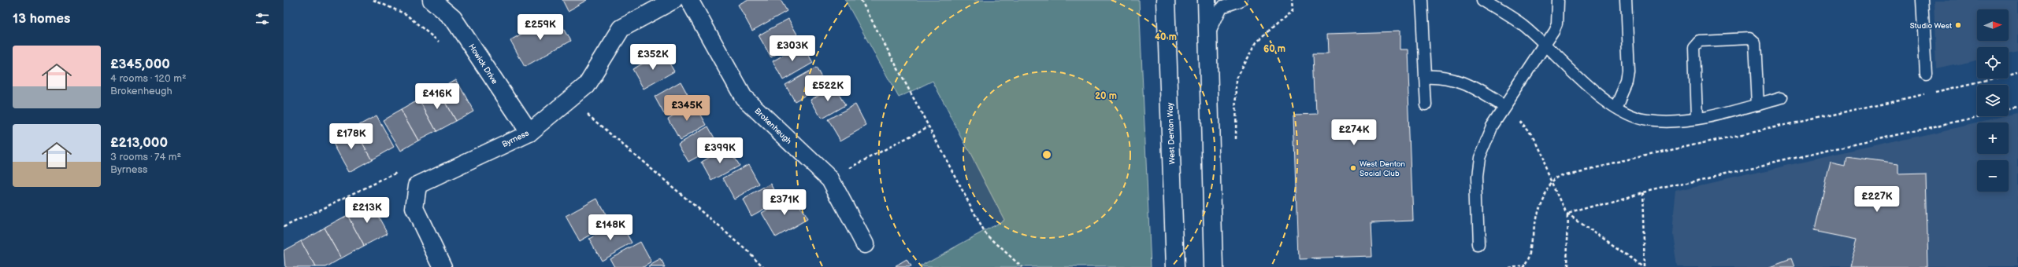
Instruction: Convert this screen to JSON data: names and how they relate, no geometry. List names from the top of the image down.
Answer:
{
  "streets": {
    "street": [
      "Howick Drive",
      "Brokenheugh",
      "West Denton Way",
      "Byrness"
    ]
  },
  "crossings": [
    ["Howick Drive", "Byrness"]
  ],
  "places": ["Studio West", "West Denton Social Club"],
  "north": "right",
  "page": {
    "heading": "13 homes",
    "map_buttons": ["+", "−"],
    "price": [
      "£259K",
      "£303K",
      "£352K",
      "£522K",
      "£416K",
      "£345K",
      "£274K",
      "£178K",
      "£399K",
      "£227K",
      "£371K",
      "£213K",
      "£148K"
    ],
    "list": [
      {
        "name": "£345,000",
        "note": "4 rooms · 120 m² · Brokenheugh"
      },
      {
        "name": "£213,000",
        "note": "3 rooms · 74 m² · Byrness"
      }
    ]
  },
  "rings": ["40 m", "60 m", "20 m"]
}
